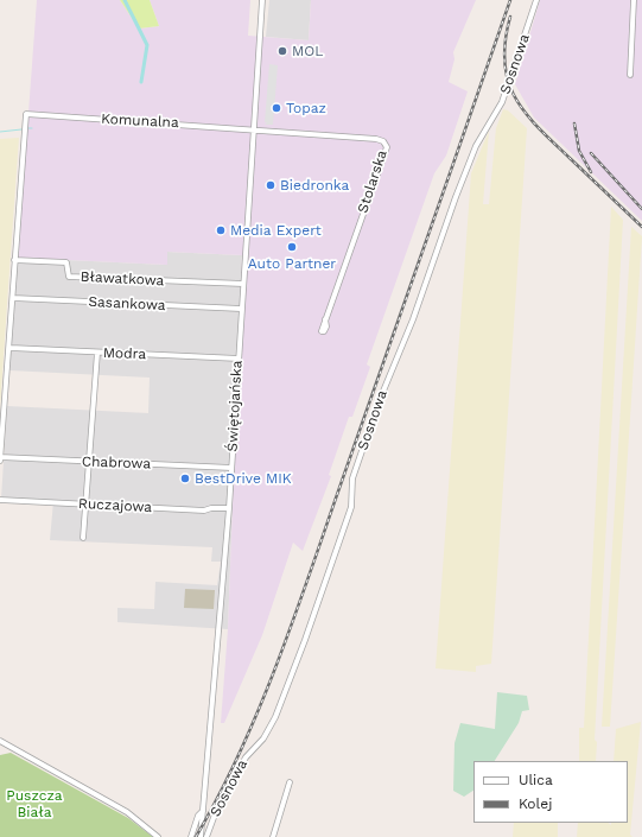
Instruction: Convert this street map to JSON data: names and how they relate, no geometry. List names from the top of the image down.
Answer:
{
  "streets": {
    "street": [
      "Sosnowa",
      "Komunalna",
      "Stolarska",
      "Bławatkowa",
      "Sasankowa",
      "Modra",
      "Świętojańska",
      "Chabrowa",
      "Ruczajowa"
    ]
  },
  "crossings": [
    ["Komunalna", "Stolarska"],
    ["Komunalna", "Bławatkowa"],
    ["Komunalna", "Świętojańska"],
    ["Stolarska", "Świętojańska"],
    ["Bławatkowa", "Świętojańska"],
    ["Sasankowa", "Świętojańska"],
    ["Modra", "Świętojańska"],
    ["Świętojańska", "Chabrowa"],
    ["Świętojańska", "Ruczajowa"]
  ],
  "parks": ["Puszcza Biała"],
  "places": [
    "MOL",
    "Topaz",
    "Biedronka",
    "Media Expert",
    "Auto Partner",
    "BestDrive MIK"
  ],
  "legend": ["Ulica", "Kolej"]
}
